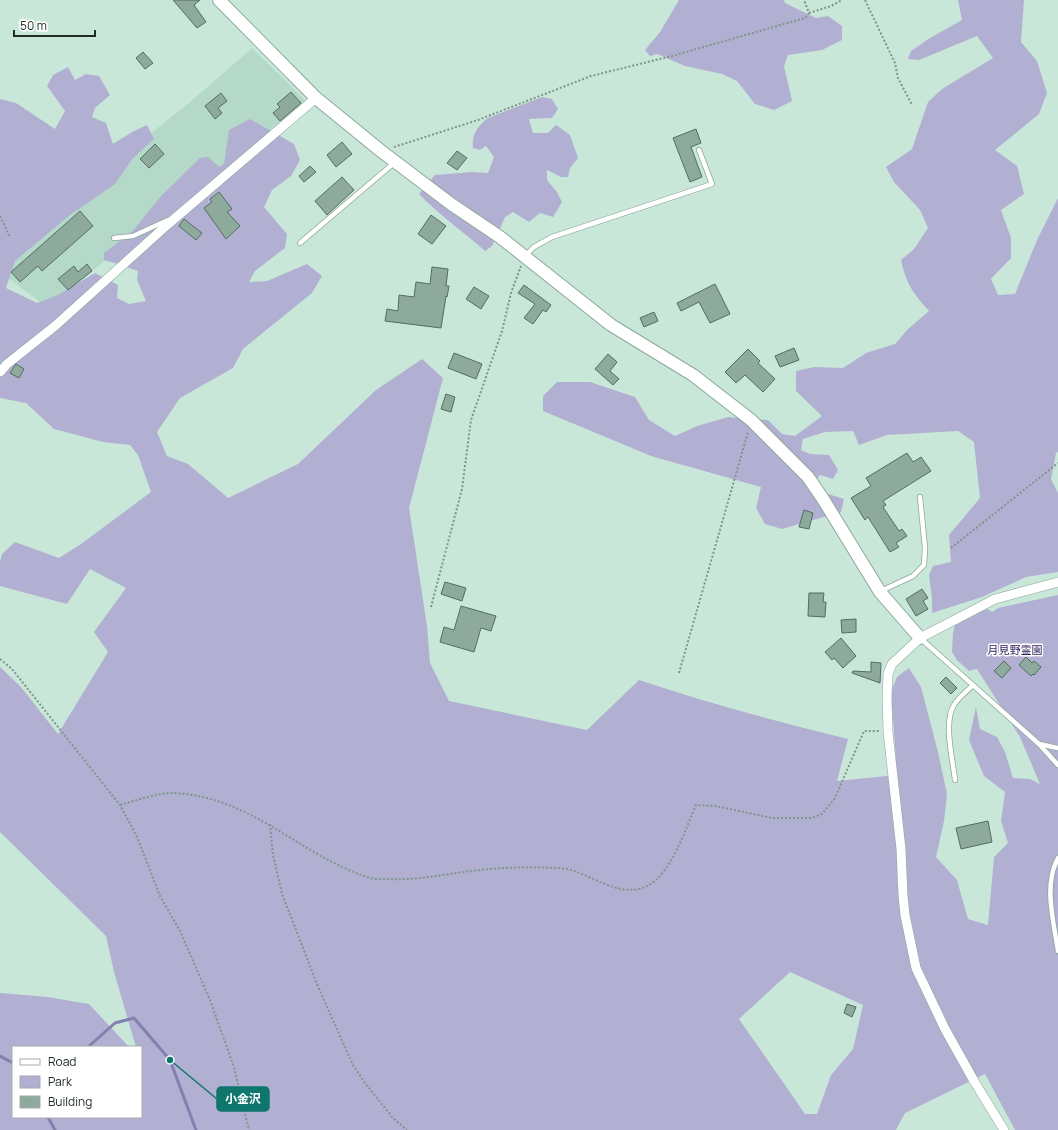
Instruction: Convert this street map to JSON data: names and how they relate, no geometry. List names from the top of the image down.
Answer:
{
  "parks": ["月見野霊園"],
  "places": ["小金沢"],
  "legend": ["Road", "Park", "Building"],
  "scale_bar": "50 m"
}
